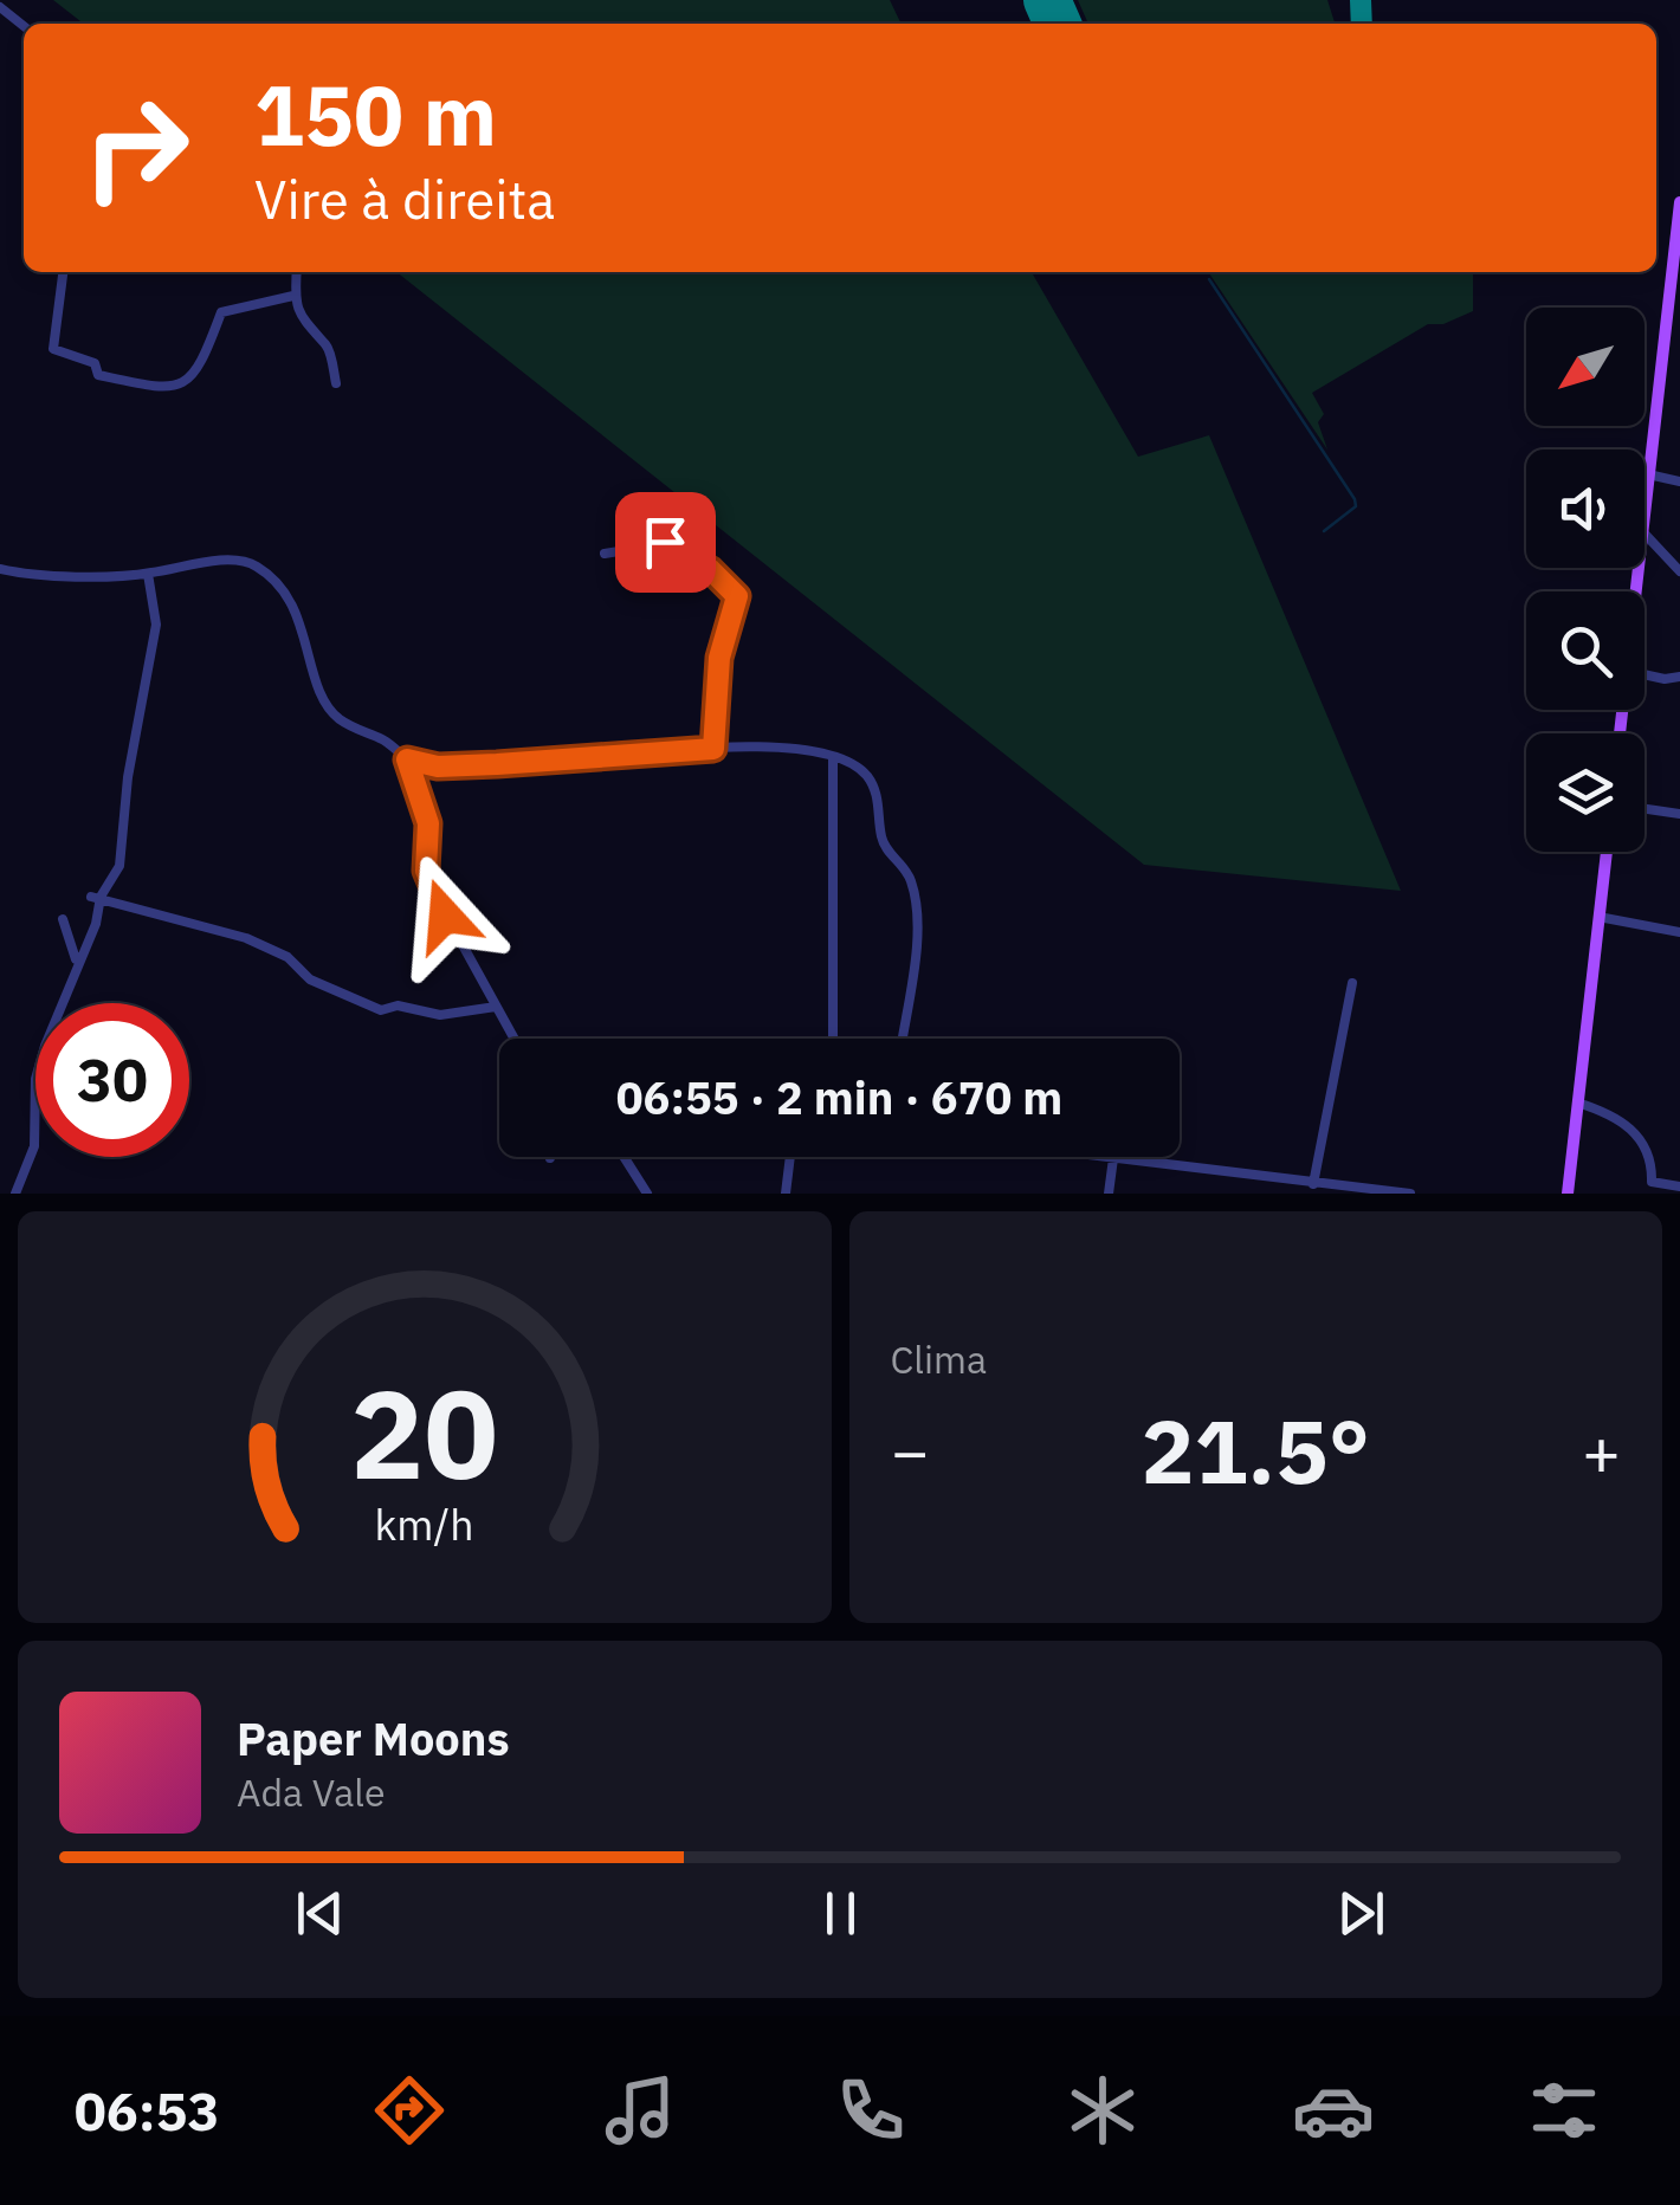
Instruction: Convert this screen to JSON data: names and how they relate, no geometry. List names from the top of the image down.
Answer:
{
  "north": "bottom left",
  "page": {
    "turn": ["150 m", "Vire à direita"],
    "limit": "30",
    "trip": "06:55 · 2 min · 670 m",
    "tile": "Clima",
    "heat": ["−", "21.5°", "+"],
    "song": ["Paper Moons", "Ada Vale"],
    "tabs": "06:53",
    "gauge": ["20", "km/h"]
  }
}
